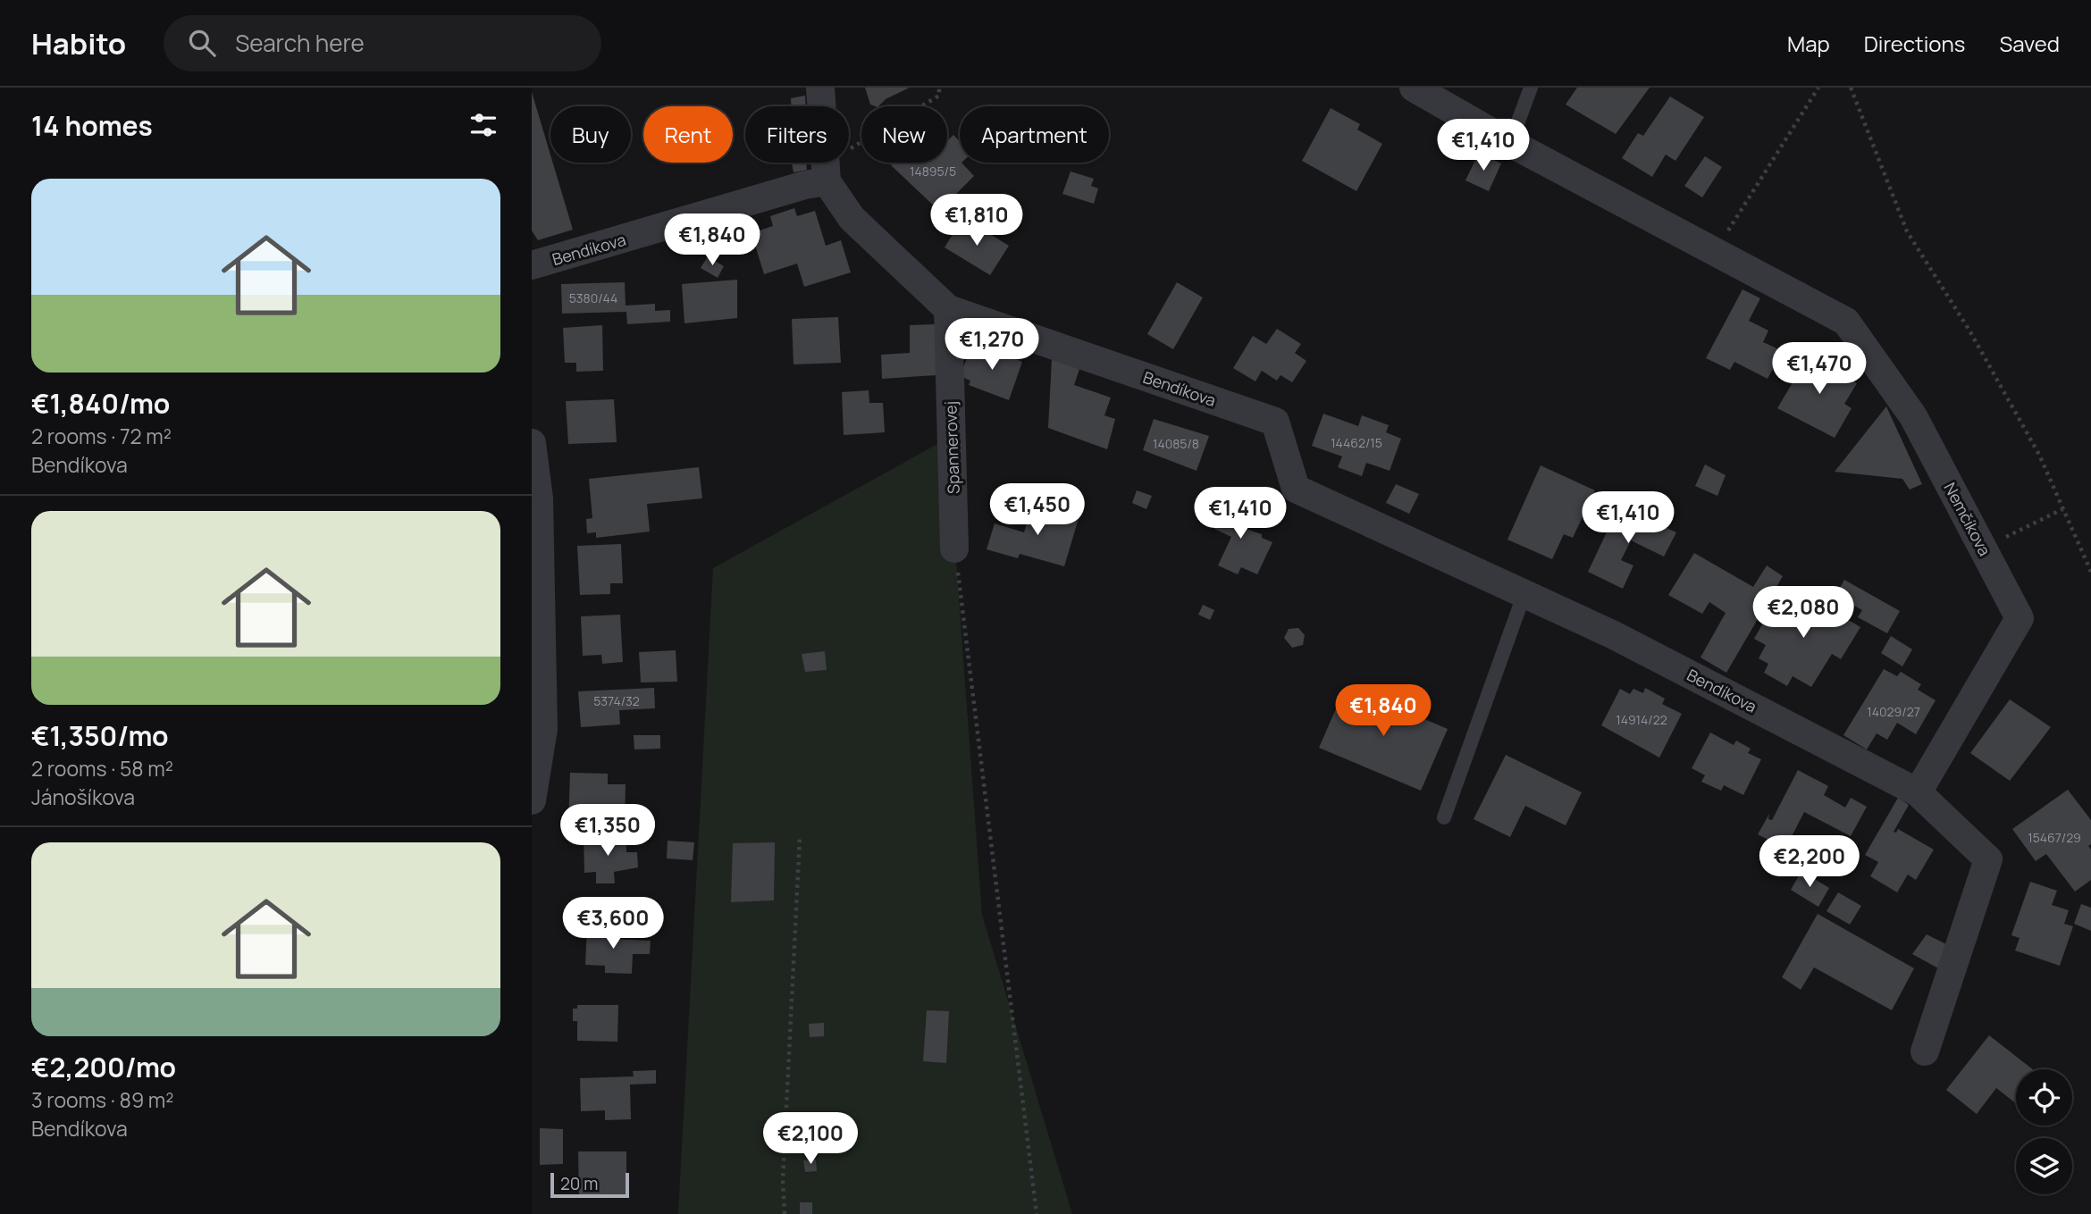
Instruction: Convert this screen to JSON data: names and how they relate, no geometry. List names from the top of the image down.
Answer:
{
  "streets": {
    "street": ["Bendíkova", "Spannerovej", "Nemčíkova"]
  },
  "crossings": [
    ["Bendíkova", "Spannerovej"],
    ["Bendíkova", "Nemčíkova"]
  ],
  "house_numbers": [
    "14895/5",
    "5380/44",
    "14462/15",
    "14085/8",
    "5374/32",
    "14029/27",
    "14914/22",
    "15467/29"
  ],
  "scale_bar": "20 m",
  "page": {
    "header": "Habito",
    "search": "Search here",
    "nav": ["Map", "Directions", "Saved"],
    "heading": "14 homes",
    "chip": [
      "Buy",
      "Rent",
      "Filters",
      "New",
      "Apartment"
    ],
    "price": [
      "€1,410",
      "€1,810",
      "€1,840",
      "€1,270",
      "€1,470",
      "€1,450",
      "€1,410",
      "€1,410",
      "€2,080",
      "€1,840",
      "€1,350",
      "€2,200",
      "€3,600",
      "€2,100"
    ],
    "list": [
      {
        "name": "€1,840/mo",
        "note": "2 rooms · 72 m² · Bendíkova"
      },
      {
        "name": "€1,350/mo",
        "note": "2 rooms · 58 m² · Jánošíkova"
      },
      {
        "name": "€2,200/mo",
        "note": "3 rooms · 89 m² · Bendíkova"
      }
    ],
    "scale": "20 m"
  }
}
